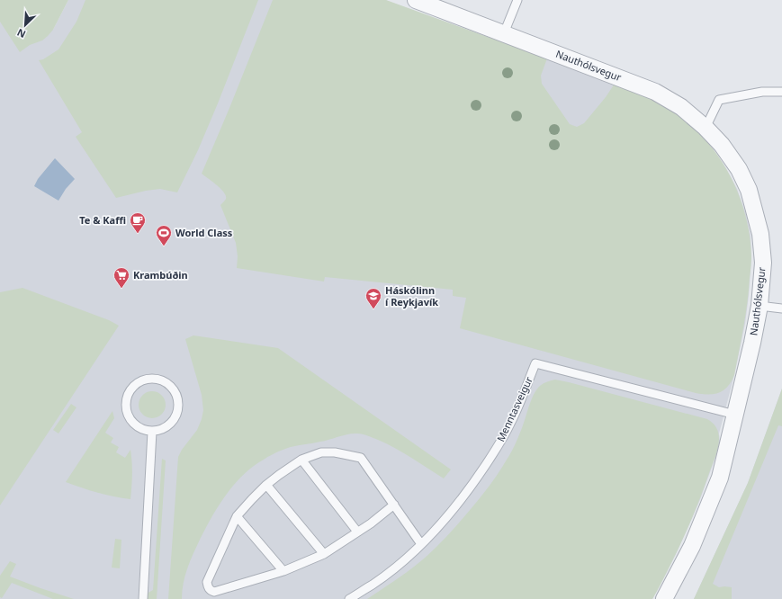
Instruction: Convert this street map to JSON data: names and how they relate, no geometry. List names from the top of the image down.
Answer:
{
  "streets": {
    "street": ["Nauthólsvegur"],
    "lane": ["Menntasveigur"]
  },
  "crossings": [
    ["Nauthólsvegur", "Menntasveigur"]
  ],
  "places": {
    "cafe": ["Te & Kaffi"],
    "sports": ["World Class"],
    "supermarket": ["Krambúðin"],
    "school or university": ["Háskólinn í Reykjavík"]
  },
  "north": "bottom left"
}
